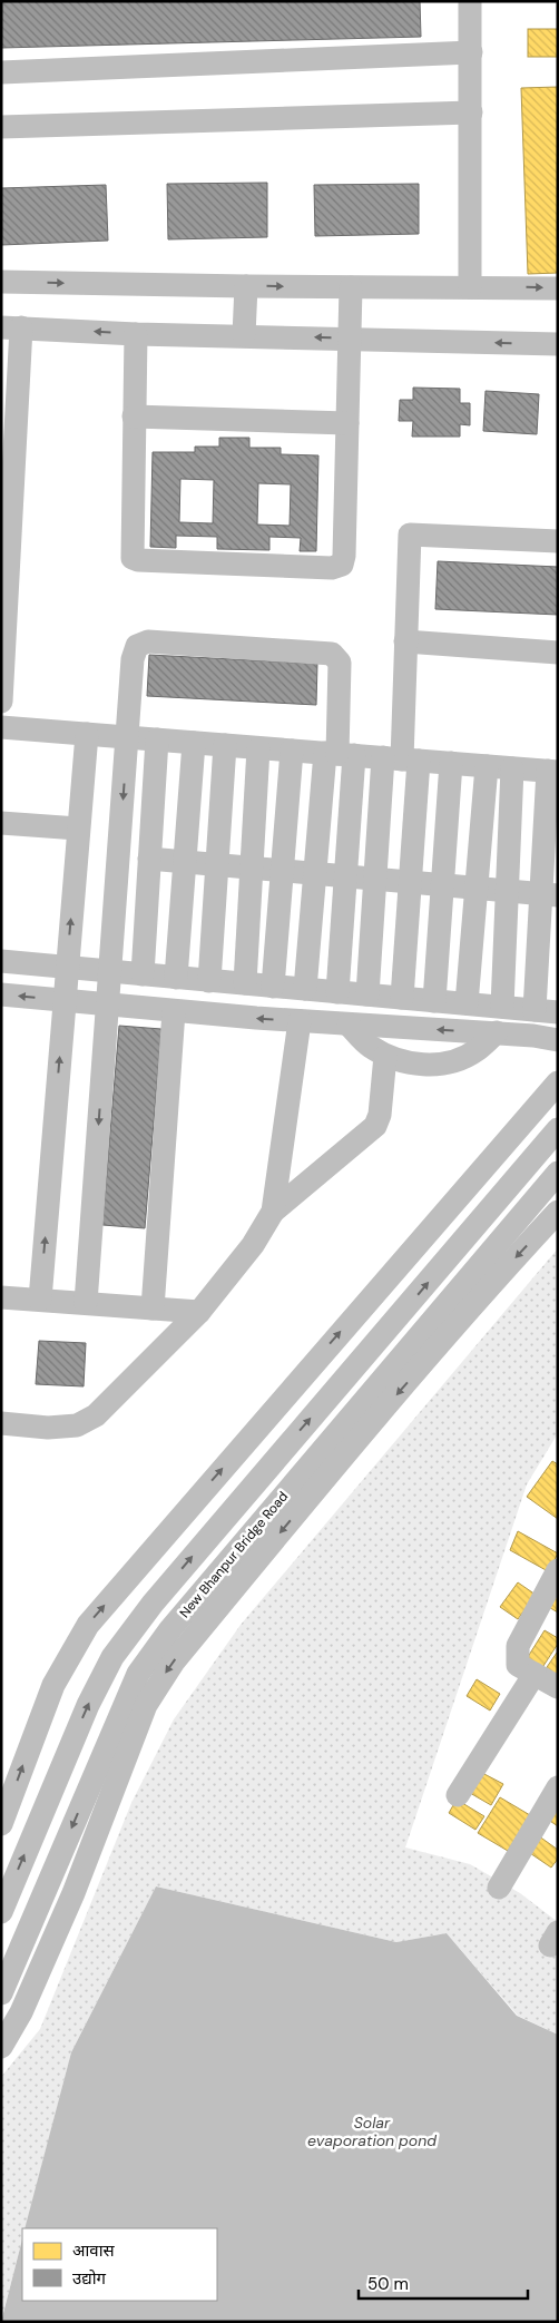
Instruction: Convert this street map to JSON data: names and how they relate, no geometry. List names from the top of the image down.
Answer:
{
  "streets": {
    "street": ["New Bhanpur Bridge Road"]
  },
  "water": ["Solar evaporation pond"],
  "legend": ["आवास", "उद्योग"],
  "scale_bar": "50 m"
}
